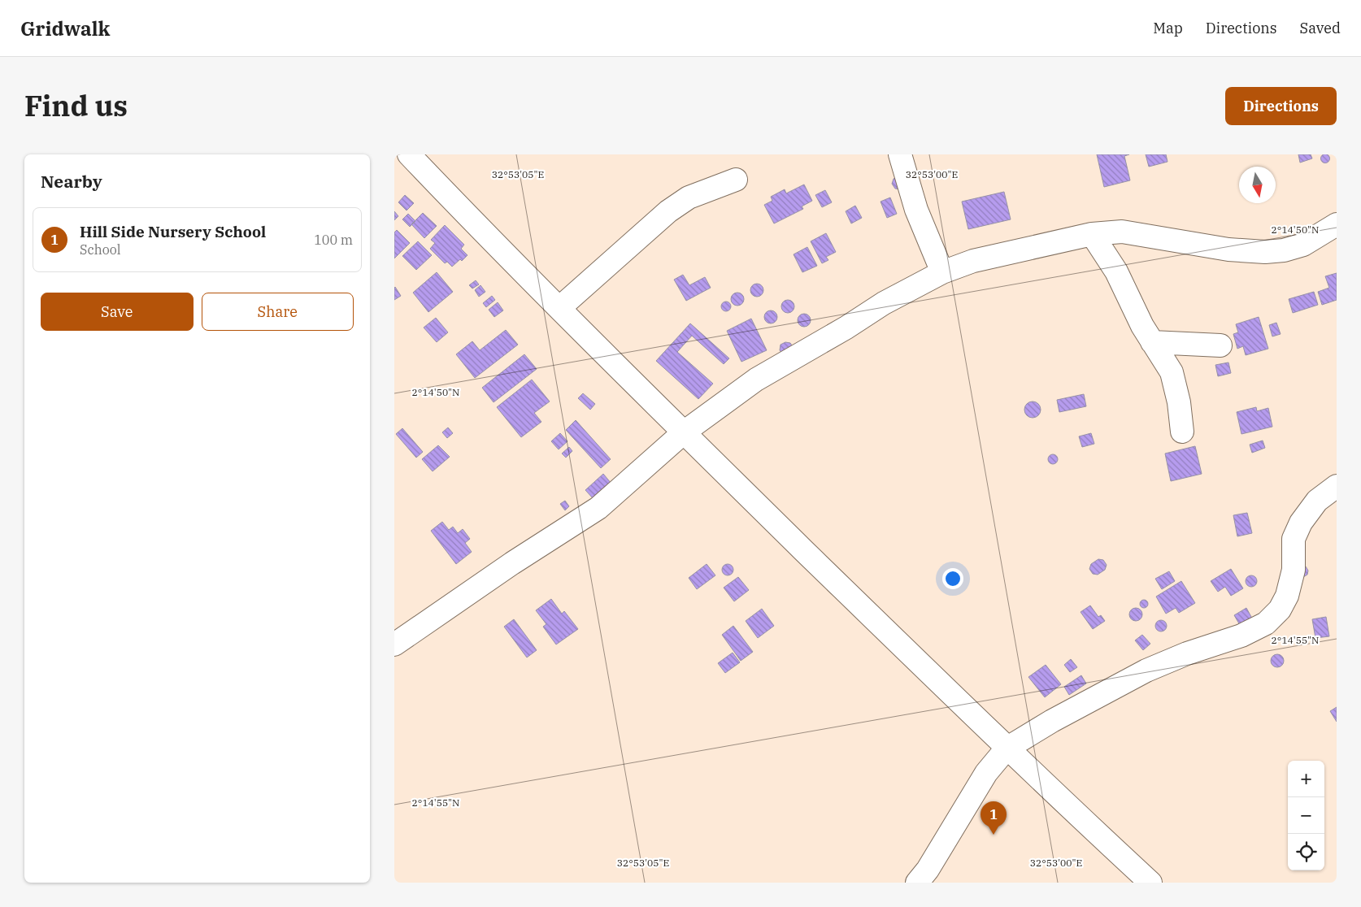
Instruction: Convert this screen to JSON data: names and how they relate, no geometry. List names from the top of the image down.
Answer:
{
  "north": "bottom",
  "page": {
    "header": "Gridwalk",
    "nav": ["Map", "Directions", "Saved"],
    "title": "Find us",
    "buttons": [
      "Directions",
      ["Save", "Share"]
    ],
    "heading": "Nearby",
    "list": [
      {
        "mark": "1",
        "name": "Hill Side Nursery School",
        "note": "School",
        "value": "100 m"
      }
    ],
    "map_buttons": ["+", "−"],
    "pins": "1"
  },
  "coordinates": [
    "32°53'05\"E",
    "32°53'00\"E",
    "2°14'50\"N",
    "2°14'55\"N"
  ]
}
